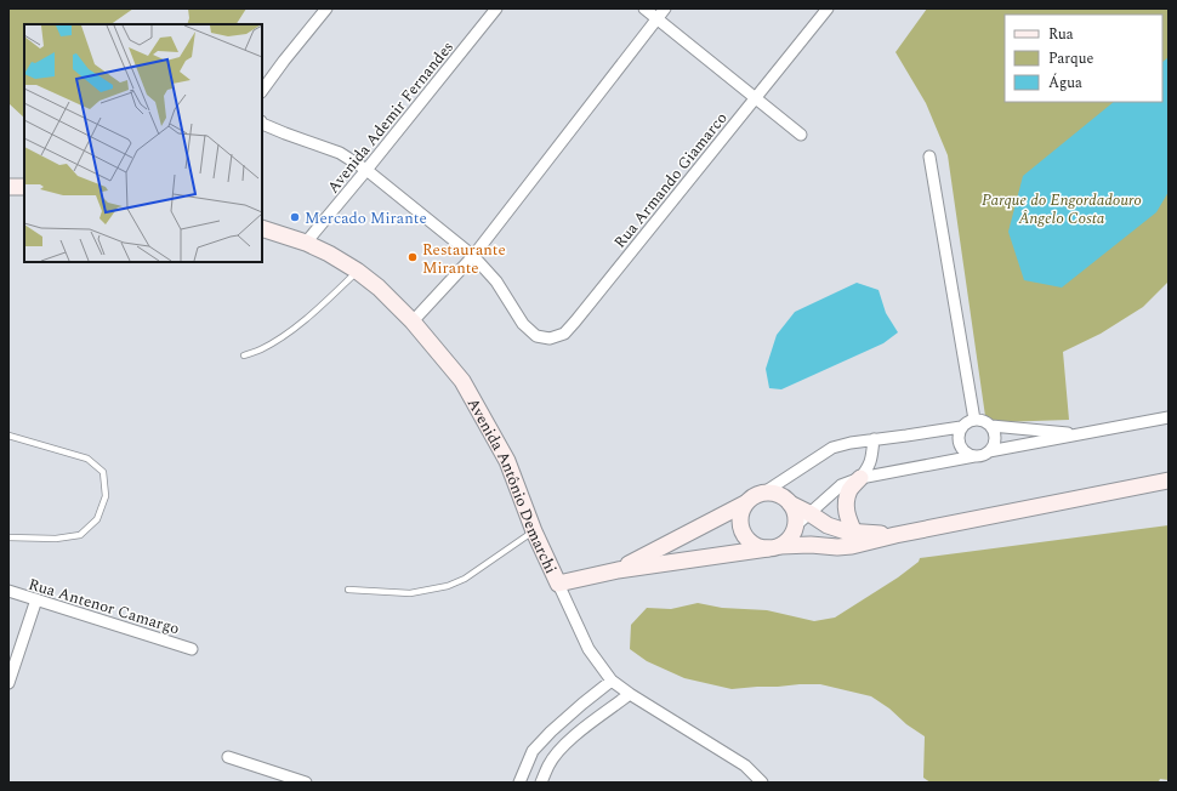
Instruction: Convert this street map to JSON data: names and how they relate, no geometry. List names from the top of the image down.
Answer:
{
  "streets": {
    "street": [
      "Avenida Ademir Fernandes",
      "Rua Armando Giamarco",
      "Avenida Antônio Demarchi",
      "Rua Antenor Camargo"
    ]
  },
  "crossings": [
    ["Avenida Ademir Fernandes", "Avenida Antônio Demarchi"]
  ],
  "parks": ["Parque do Engordadouro Ângelo Costa"],
  "places": ["Mercado Mirante", "Restaurante Mirante"],
  "legend": ["Rua", "Parque", "Água"]
}
